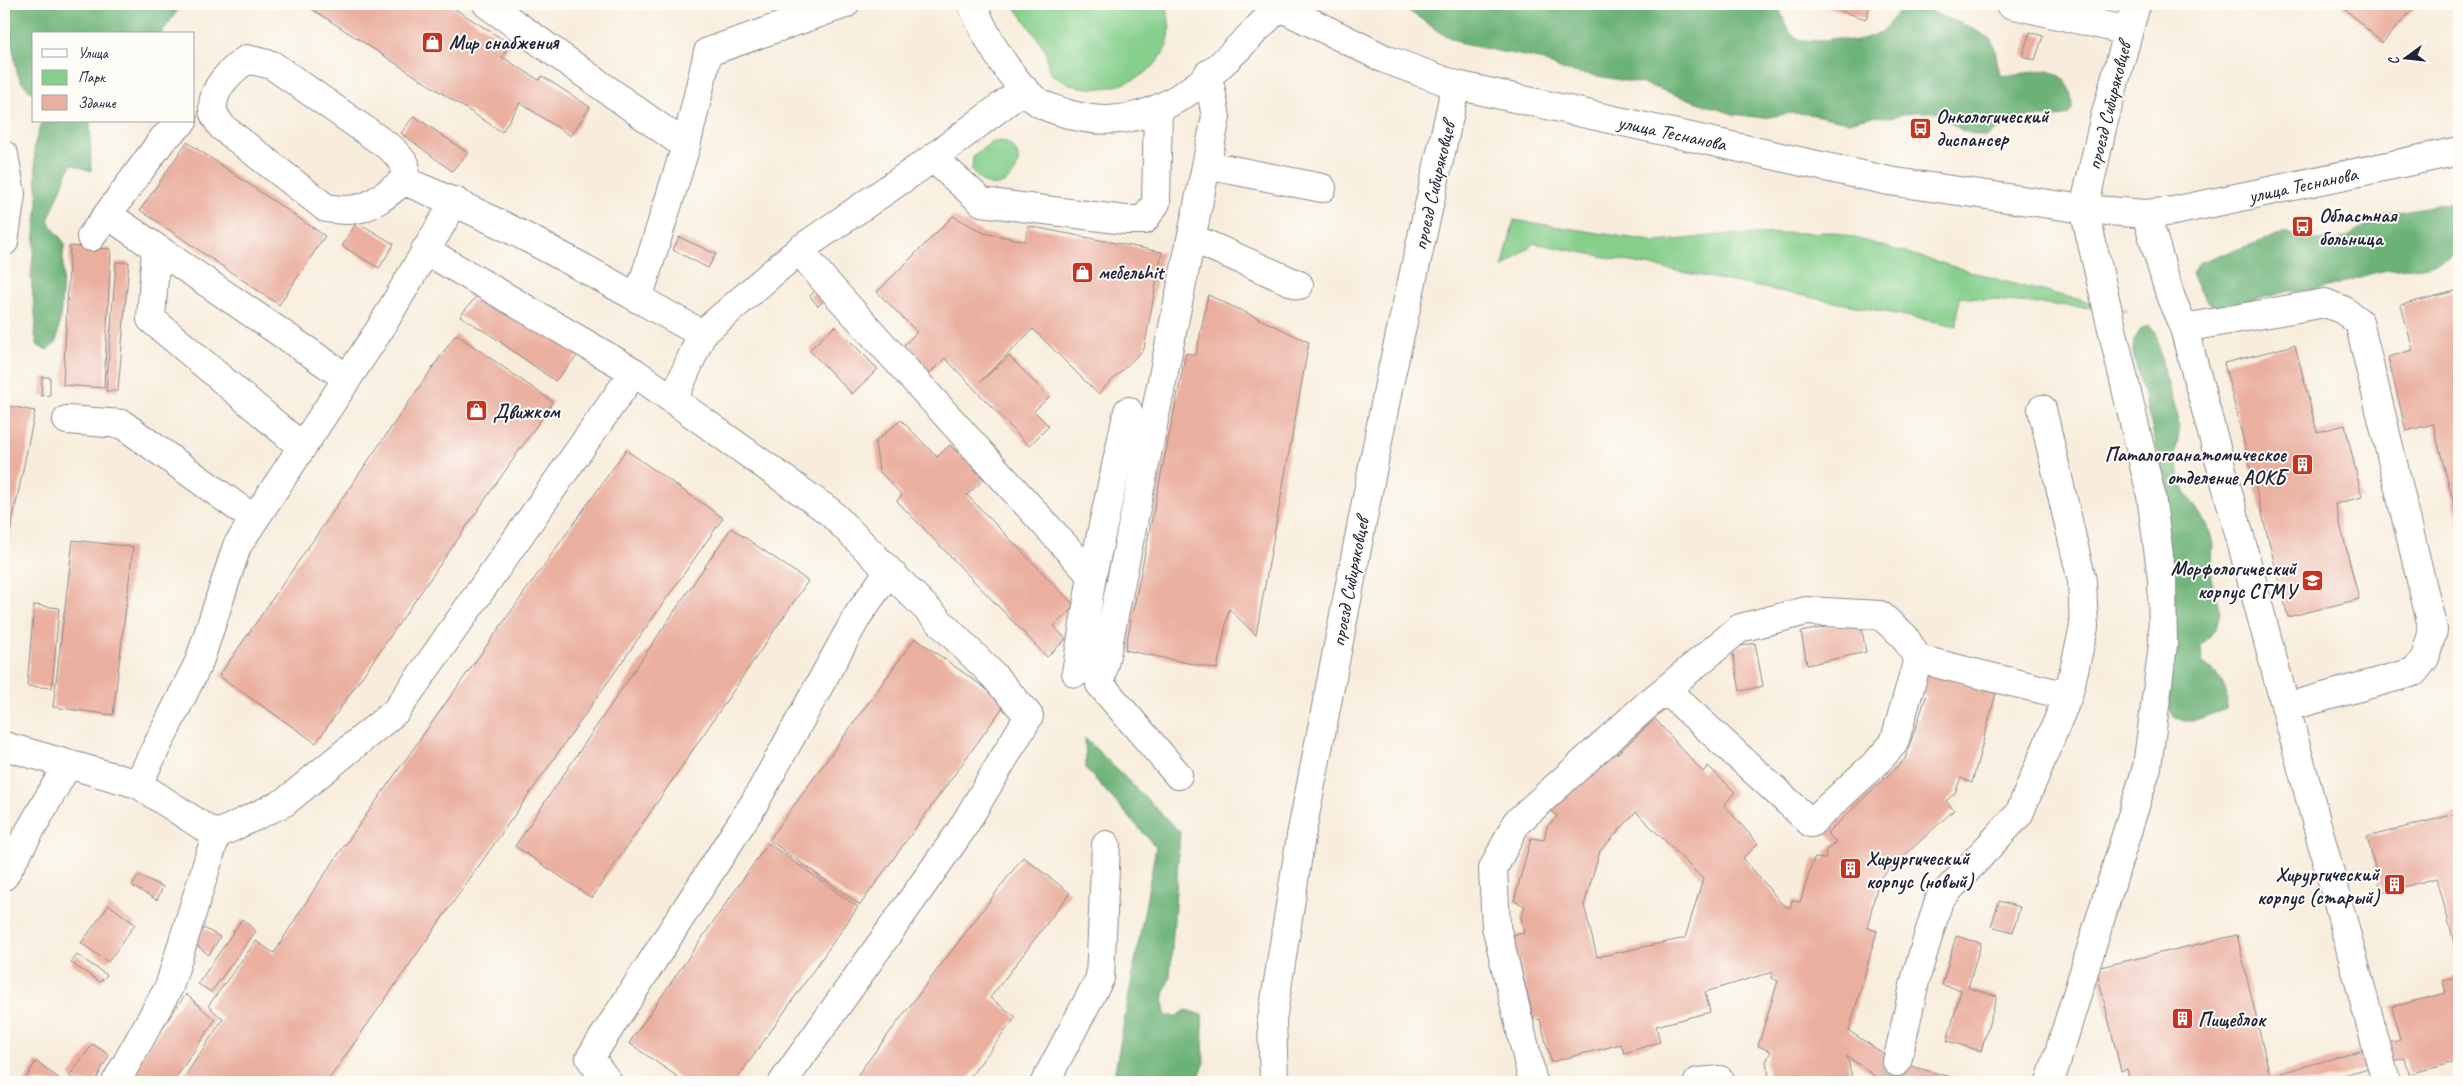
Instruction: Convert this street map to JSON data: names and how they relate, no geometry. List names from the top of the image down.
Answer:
{
  "streets": {
    "main road": ["проезд Сибиряковцев", "улица Теснанова"]
  },
  "crossings": [
    ["проезд Сибиряковцев", "улица Теснанова"]
  ],
  "places": {
    "shop": ["Мир снабжения", "мебельhit", "Движком"],
    "bus stop": ["Онкологический диспансер", "Областная больница"],
    "building": [
      "Паталогоанатомическое отделение АОКБ",
      "Хирургический корпус (новый)",
      "Хирургический корпус (старый)",
      "Пищеблок"
    ],
    "school or university": ["Морфологический корпус СГМУ"]
  },
  "legend": ["Улица", "Парк", "Здание"],
  "north": "left"
}
